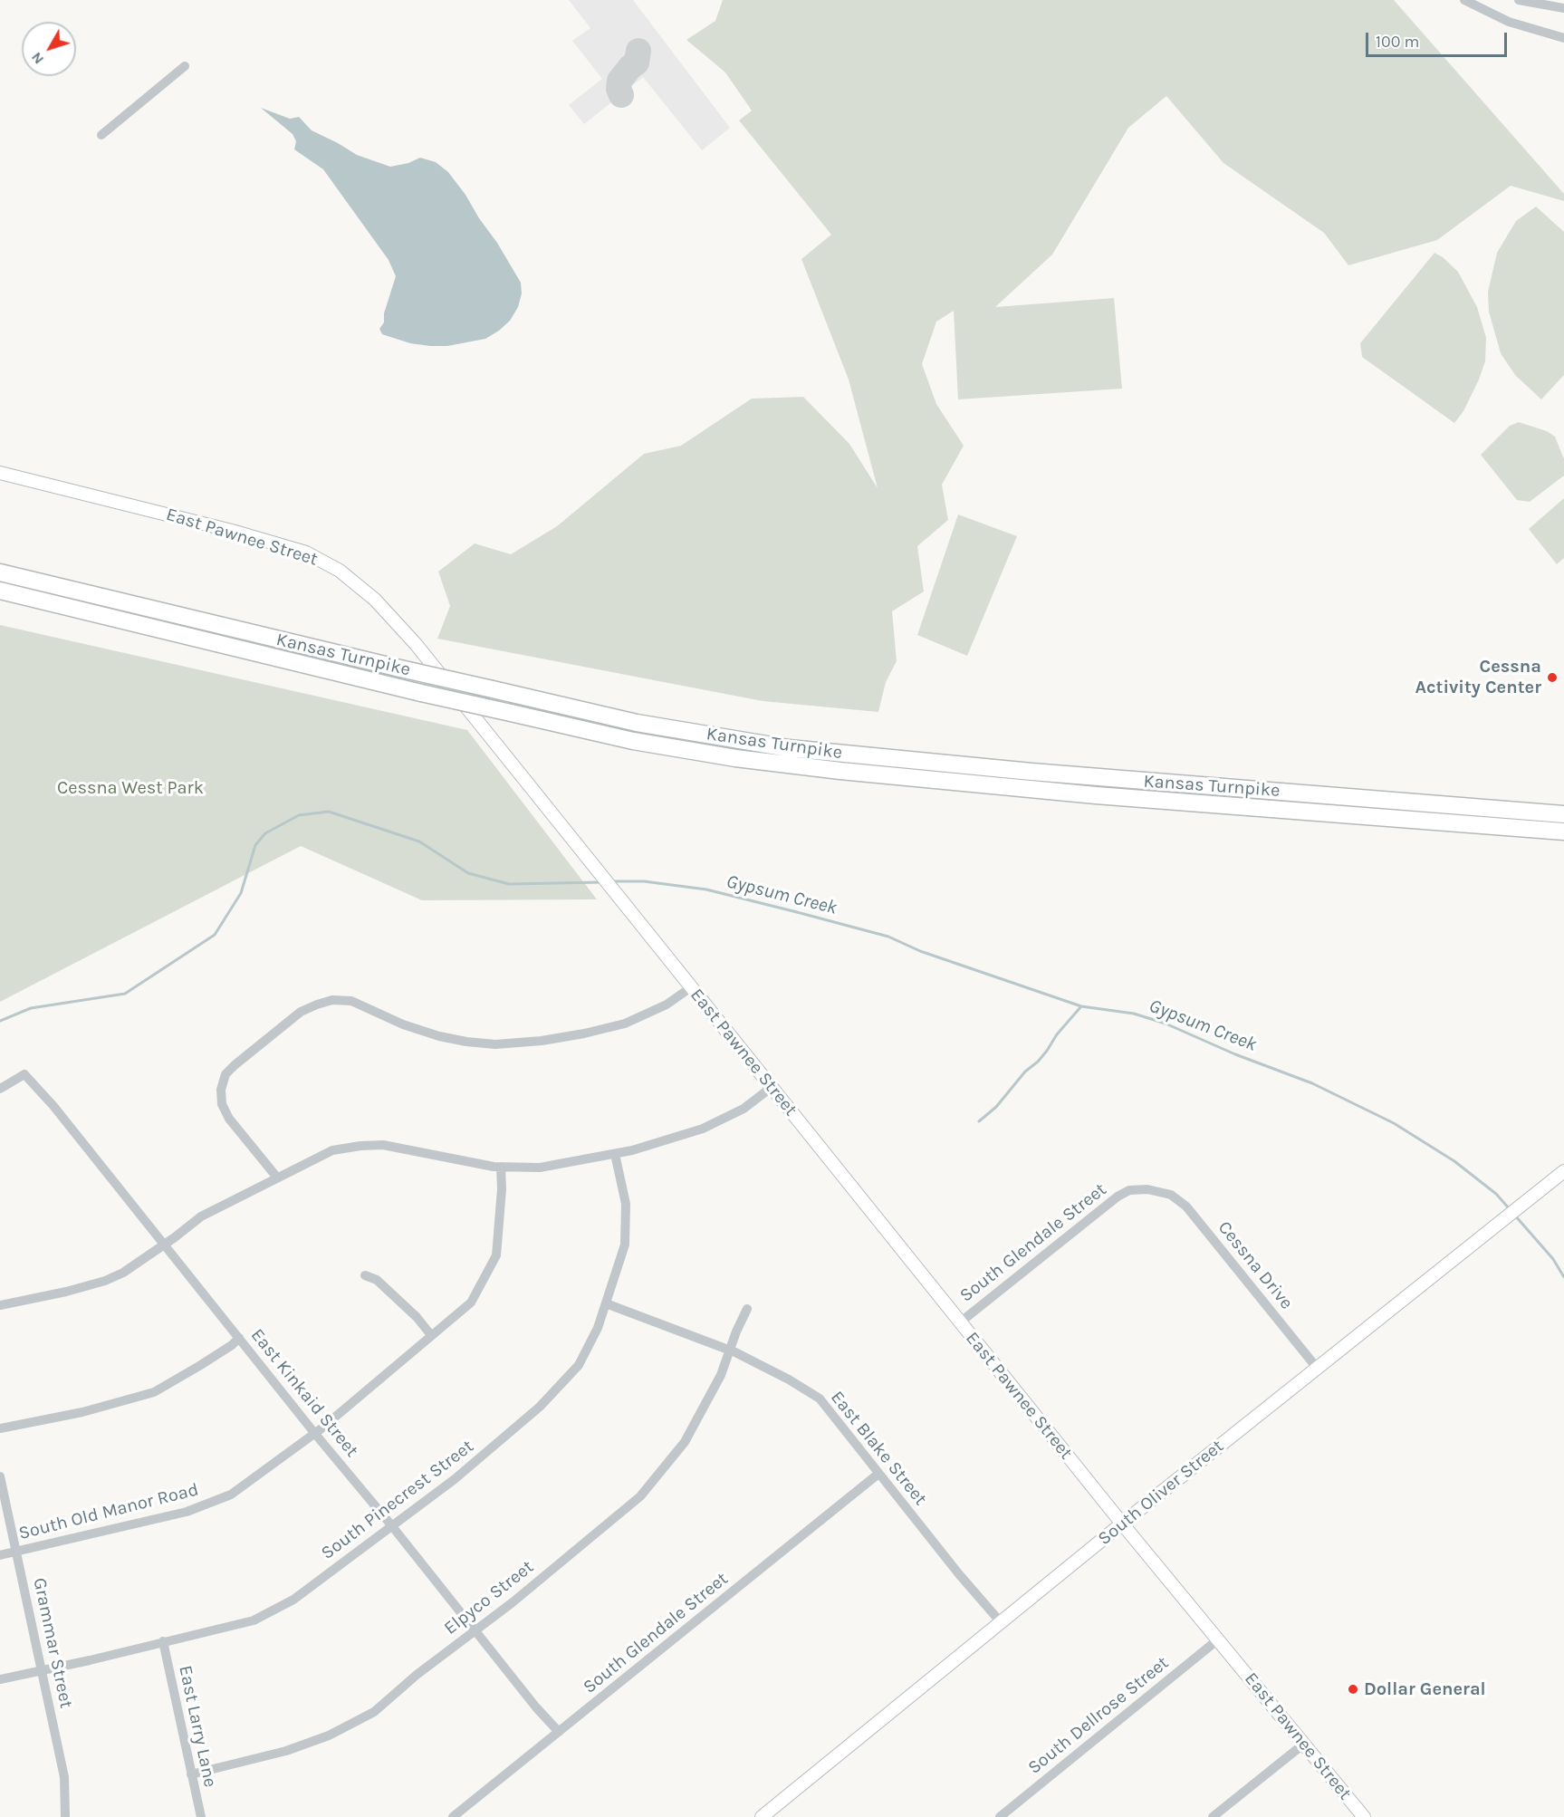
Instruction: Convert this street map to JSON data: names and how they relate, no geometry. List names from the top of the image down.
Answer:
{
  "streets": {
    "highway": ["Kansas Turnpike"],
    "main road": ["East Pawnee Street", "South Oliver Street"],
    "street": [
      "South Glendale Street",
      "Cessna Drive",
      "East Kinkaid Street",
      "East Blake Street",
      "South Pinecrest Street",
      "South Old Manor Road",
      "Elpyco Street",
      "Grammar Street",
      "South Dellrose Street",
      "East Larry Lane"
    ]
  },
  "crossings": [
    ["East Pawnee Street", "South Glendale Street"],
    ["East Pawnee Street", "South Oliver Street"],
    ["East Pawnee Street", "South Dellrose Street"],
    ["South Glendale Street", "Cessna Drive"],
    ["South Glendale Street", "East Kinkaid Street"],
    ["South Glendale Street", "East Blake Street"],
    ["Cessna Drive", "South Oliver Street"],
    ["East Kinkaid Street", "South Pinecrest Street"],
    ["East Kinkaid Street", "South Old Manor Road"],
    ["East Kinkaid Street", "Elpyco Street"],
    ["East Blake Street", "South Oliver Street"],
    ["East Blake Street", "South Pinecrest Street"],
    ["East Blake Street", "Elpyco Street"],
    ["South Pinecrest Street", "Grammar Street"],
    ["South Pinecrest Street", "East Larry Lane"],
    ["South Old Manor Road", "Grammar Street"],
    ["Elpyco Street", "East Larry Lane"]
  ],
  "water": ["Gypsum Creek"],
  "parks": ["Cessna West Park"],
  "places": ["Cessna Activity Center", "Dollar General"],
  "scale_bar": "100 m",
  "north": "bottom left"
}
